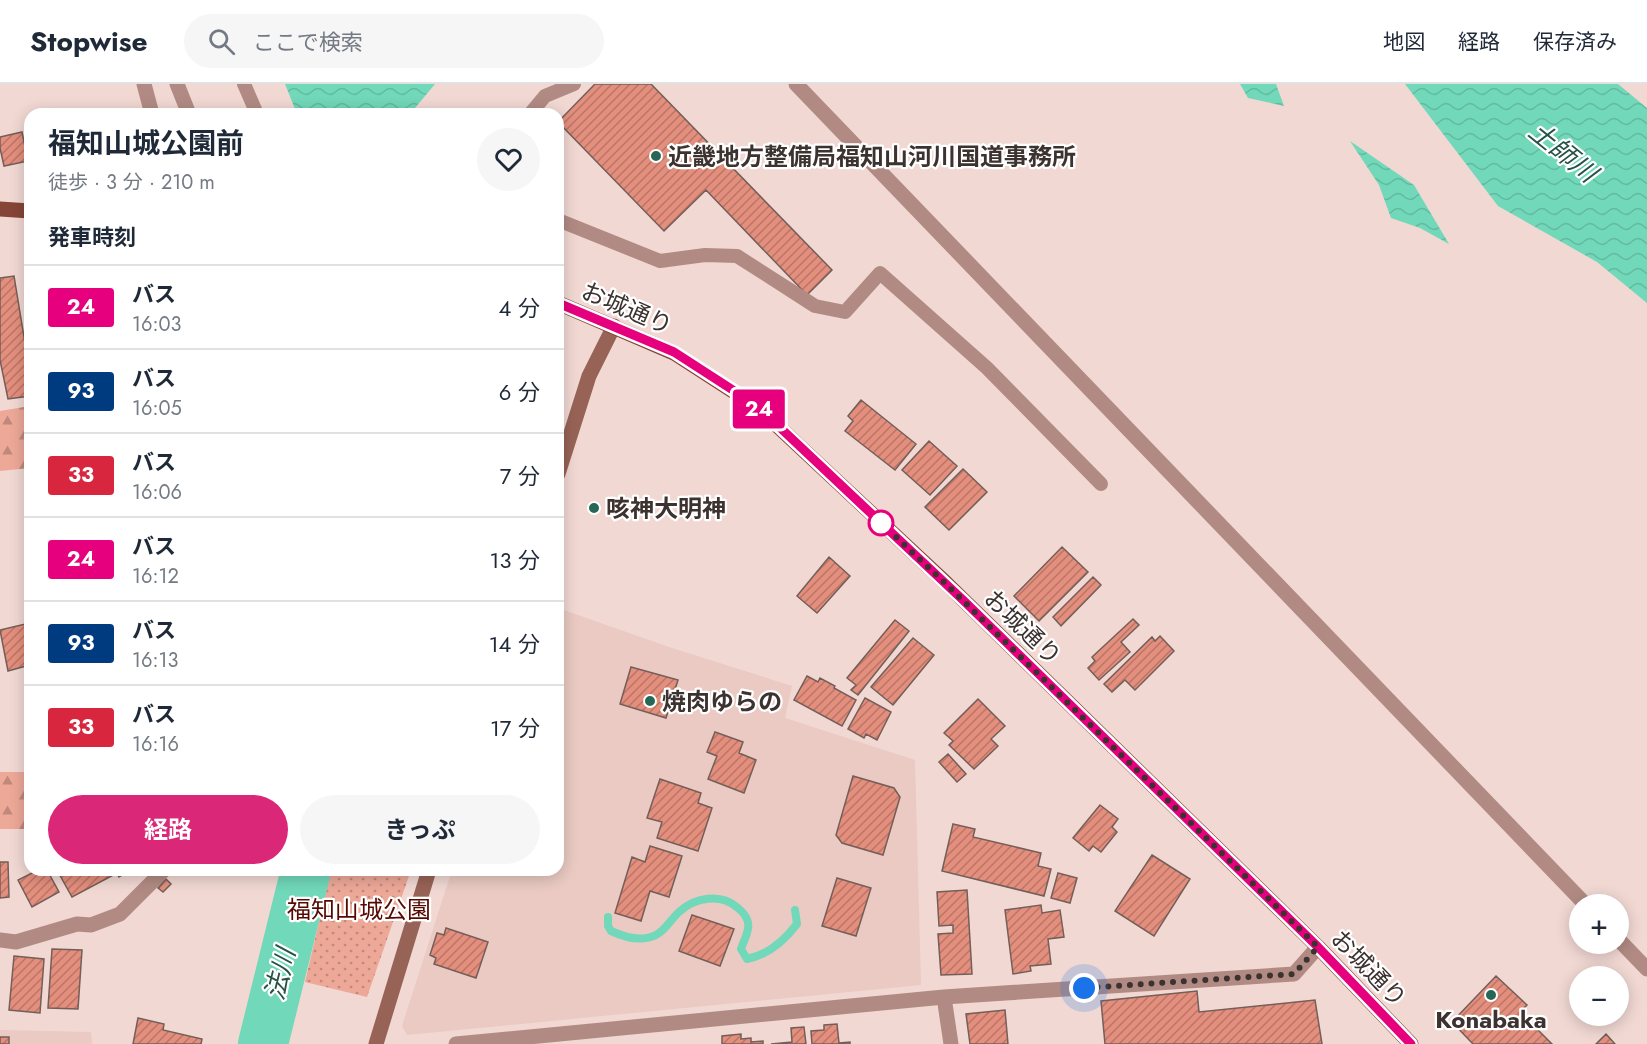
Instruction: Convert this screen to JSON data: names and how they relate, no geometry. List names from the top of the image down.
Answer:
{
  "streets": {
    "main road": ["お城通り"]
  },
  "water": ["土師川", "法川"],
  "parks": ["福知山城公園"],
  "places": [
    "近畿地方整備局福知山河川国道事務所",
    "咳神大明神",
    "焼肉ゆらの",
    "Konabaka"
  ],
  "lines": ["bus line 24"],
  "page": {
    "header": "Stopwise",
    "search": "ここで検索",
    "nav": ["地図", "経路", "保存済み"],
    "on_map": "24",
    "heading": [
      ["福知山城公園前", "徒歩 · 3 分 · 210 m"],
      "発車時刻"
    ],
    "list": [
      {
        "mark": "24",
        "name": "バス",
        "note": "16:03",
        "value": "4 分"
      },
      {
        "mark": "93",
        "name": "バス",
        "note": "16:05",
        "value": "6 分"
      },
      {
        "mark": "33",
        "name": "バス",
        "note": "16:06",
        "value": "7 分"
      },
      {
        "mark": "24",
        "name": "バス",
        "note": "16:12",
        "value": "13 分"
      },
      {
        "mark": "93",
        "name": "バス",
        "note": "16:13",
        "value": "14 分"
      },
      {
        "mark": "33",
        "name": "バス",
        "note": "16:16",
        "value": "17 分"
      }
    ],
    "buttons": ["経路", "きっぷ"],
    "map_buttons": ["+", "−"]
  }
}
